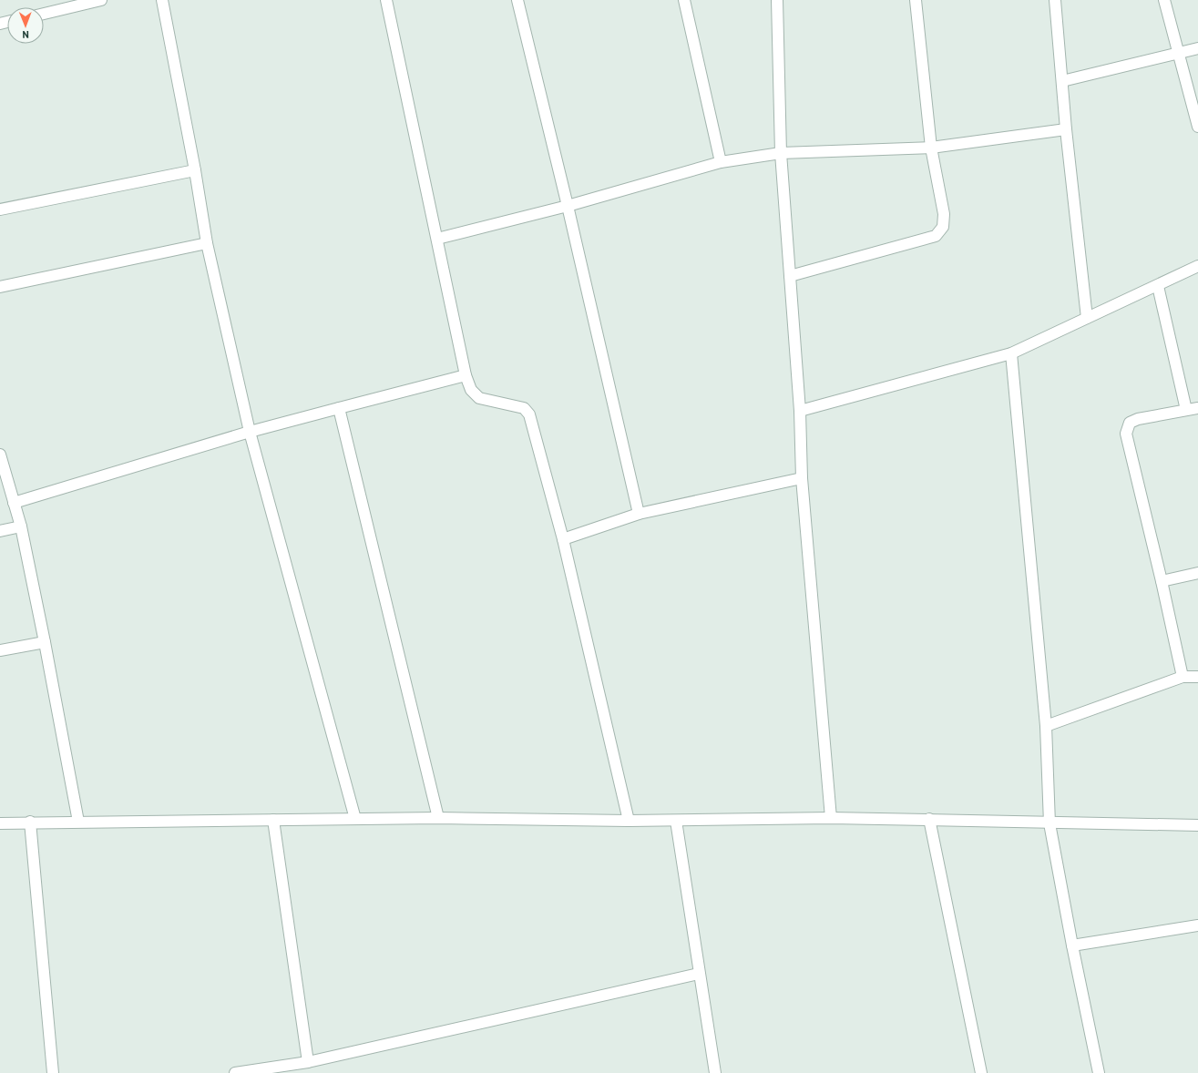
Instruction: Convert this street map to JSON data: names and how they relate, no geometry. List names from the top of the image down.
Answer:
{
  "north": "bottom"
}
